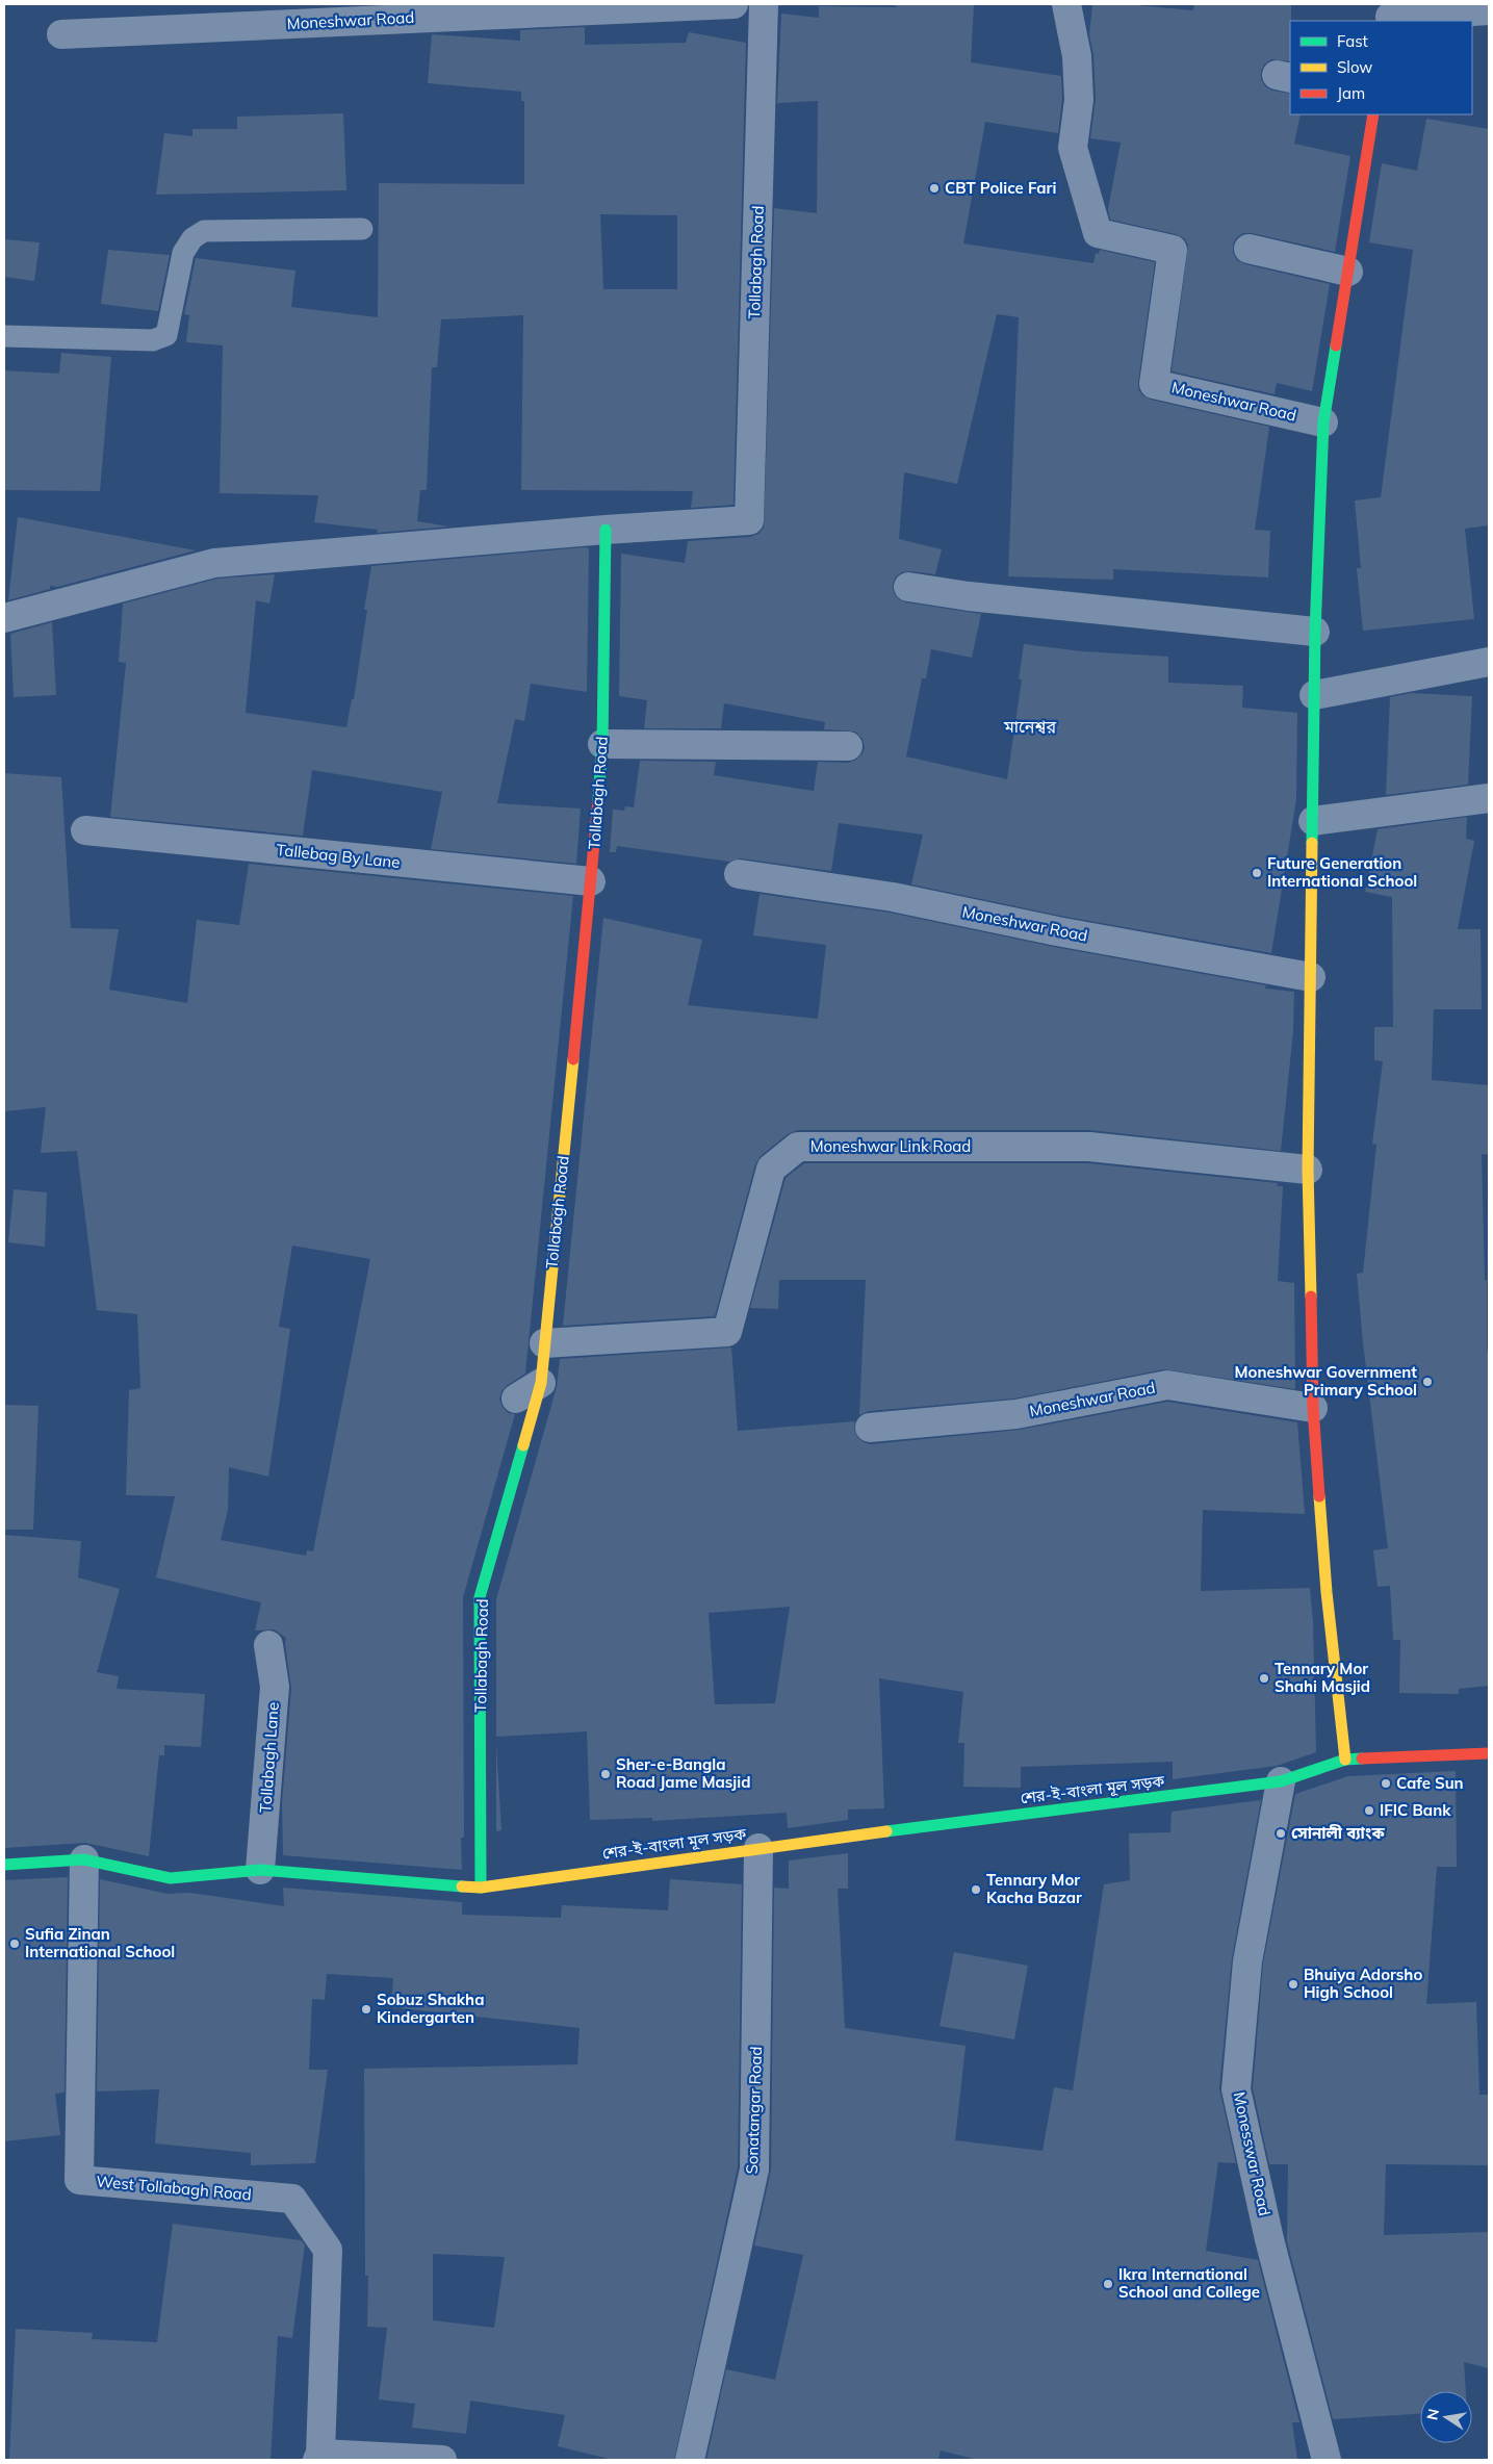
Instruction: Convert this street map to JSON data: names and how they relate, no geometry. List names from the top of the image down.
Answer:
{
  "streets": {
    "street": [
      "Moneshwar Road",
      "Tollabagh Road",
      "Tallebag By Lane",
      "Moneshwar Link Road",
      "Tollabagh Lane",
      "শের-ই-বাংলা মূল সড়ক",
      "Sonatangar Road",
      "Monesswar Road",
      "West Tollabagh Road"
    ]
  },
  "crossings": [
    ["Tollabagh Road", "Tallebag By Lane"],
    ["Tollabagh Road", "Moneshwar Link Road"],
    ["Tollabagh Road", "শের-ই-বাংলা মূল সড়ক"],
    ["Tollabagh Lane", "শের-ই-বাংলা মূল সড়ক"],
    ["শের-ই-বাংলা মূল সড়ক", "Sonatangar Road"],
    ["শের-ই-বাংলা মূল সড়ক", "Monesswar Road"],
    ["শের-ই-বাংলা মূল সড়ক", "West Tollabagh Road"]
  ],
  "districts": ["মানেশ্বর"],
  "places": [
    "CBT Police Fari",
    "Future Generation International School",
    "Moneshwar Government Primary School",
    "Tennary Mor Shahi Masjid",
    "Sher-e-Bangla Road Jame Masjid",
    "Cafe Sun",
    "IFIC Bank",
    "সোনালী ব্যাংক",
    "Tennary Mor Kacha Bazar",
    "Sufia Zinan International School",
    "Bhuiya Adorsho High School",
    "Sobuz Shakha Kindergarten",
    "Ikra International School and College"
  ],
  "legend": ["Fast", "Slow", "Jam"],
  "north": "left"
}
